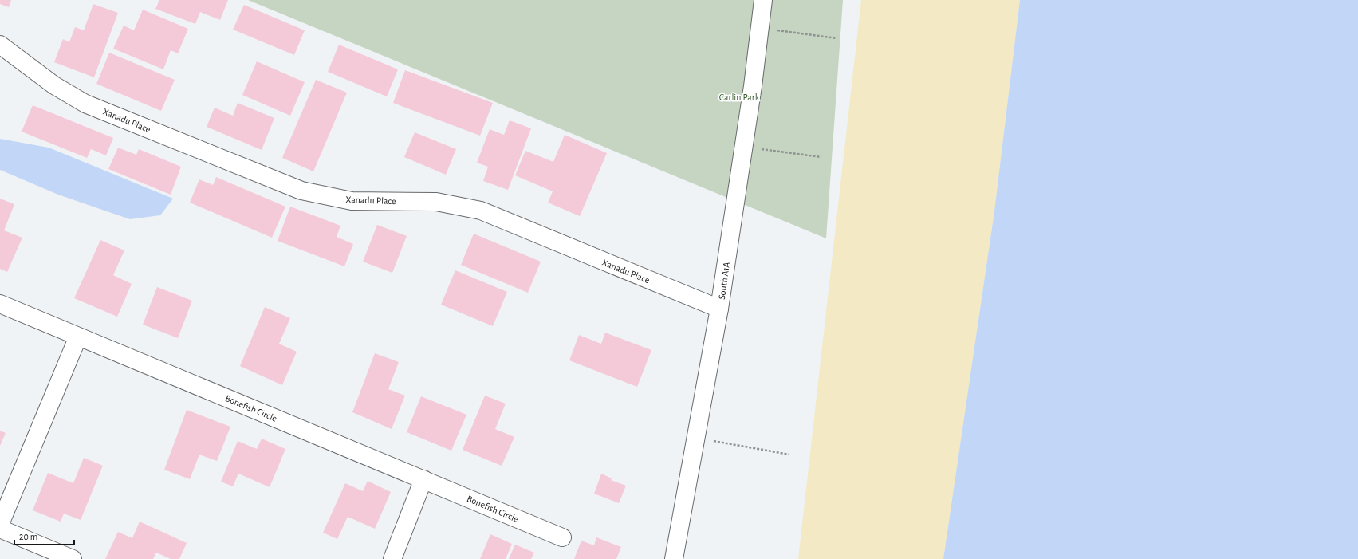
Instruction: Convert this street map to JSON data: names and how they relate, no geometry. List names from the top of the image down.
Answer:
{
  "streets": {
    "street": ["Xanadu Place", "South A1A", "Bonefish Circle"]
  },
  "crossings": [
    ["Xanadu Place", "South A1A"]
  ],
  "parks": ["Carlin Park"],
  "scale_bar": "20 m"
}
